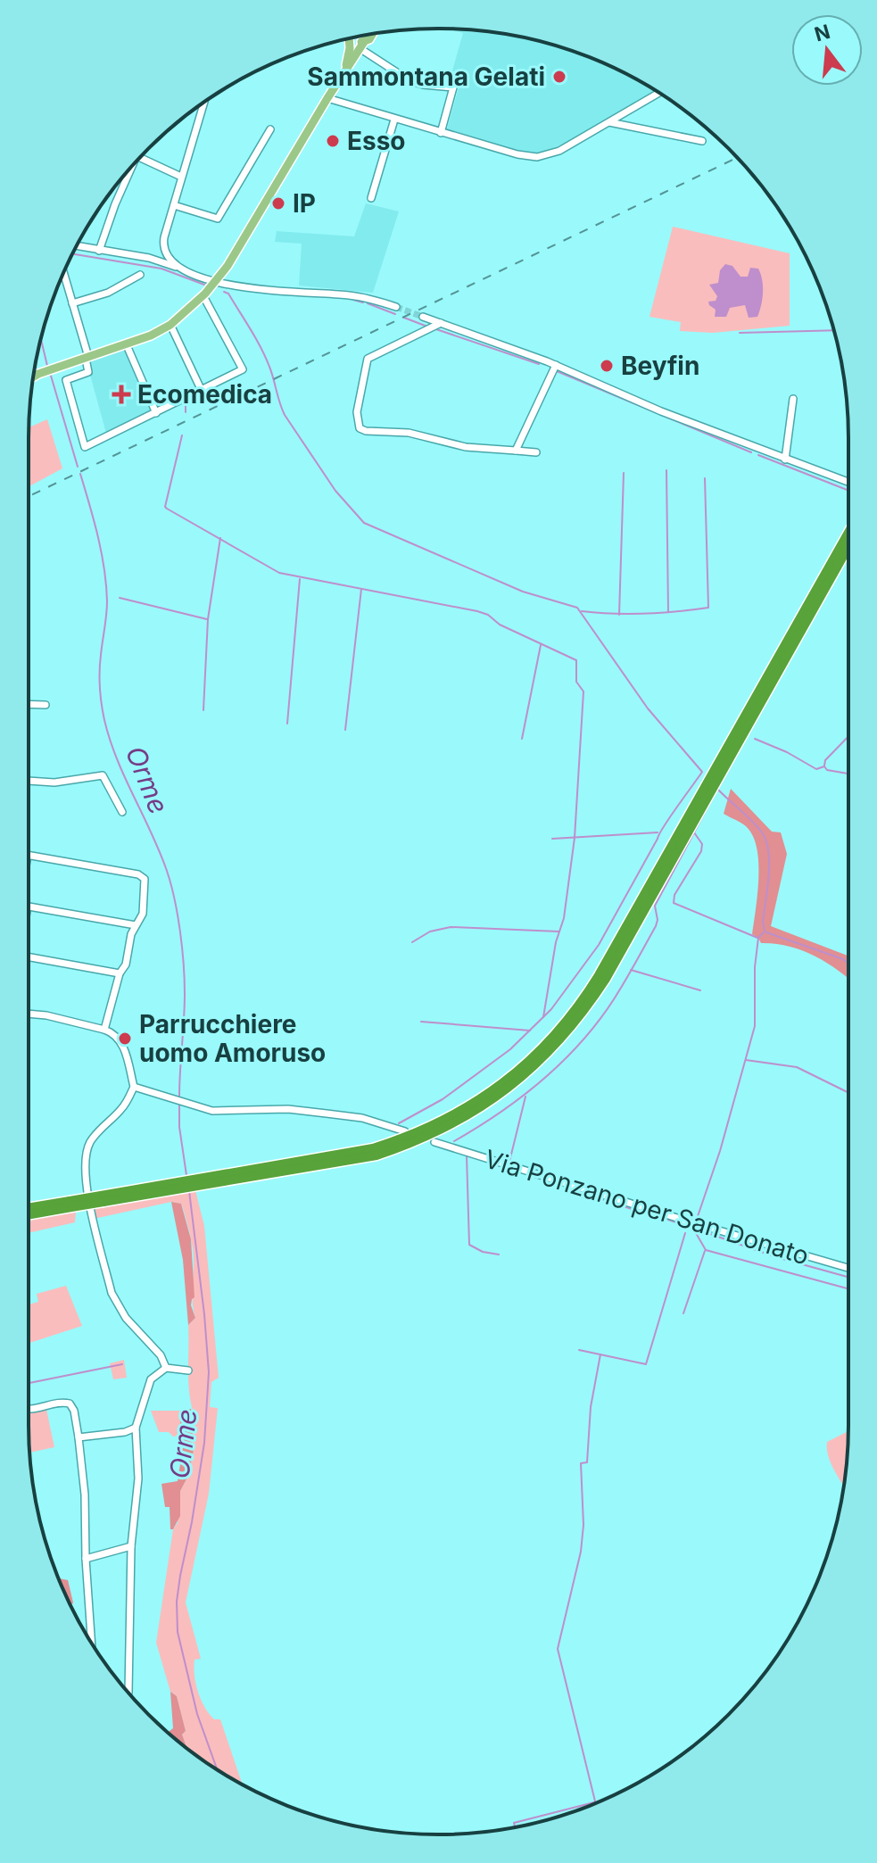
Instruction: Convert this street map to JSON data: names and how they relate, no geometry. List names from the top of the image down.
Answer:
{
  "streets": {
    "street": ["Via Ponzano per San Donato"]
  },
  "water": ["Orme"],
  "places": {
    "other": [
      "Sammontana Gelati",
      "Esso",
      "IP",
      "Beyfin",
      "Parrucchiere uomo Amoruso"
    ],
    "health": ["Ecomedica"]
  },
  "north": "top"
}
